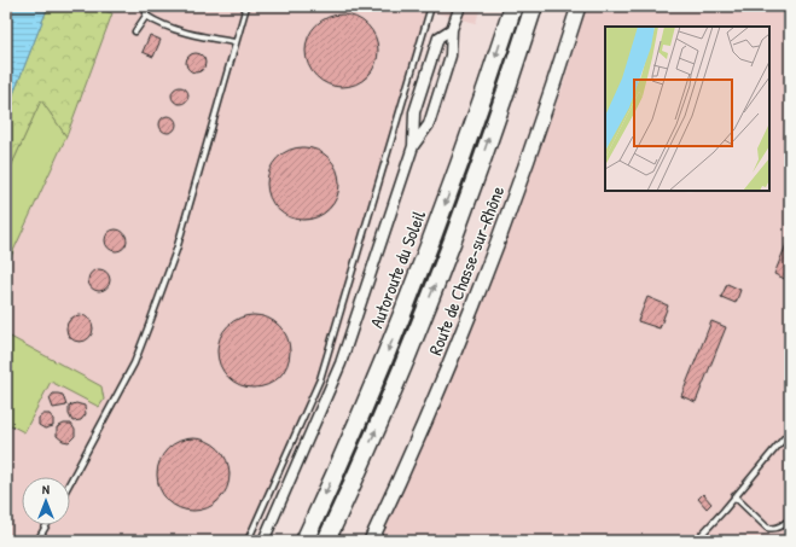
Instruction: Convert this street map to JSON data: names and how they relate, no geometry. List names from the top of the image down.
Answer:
{
  "streets": {
    "highway": ["Autoroute du Soleil"],
    "main road": ["Route de Chasse-sur-Rhône"]
  },
  "north": "top"
}
